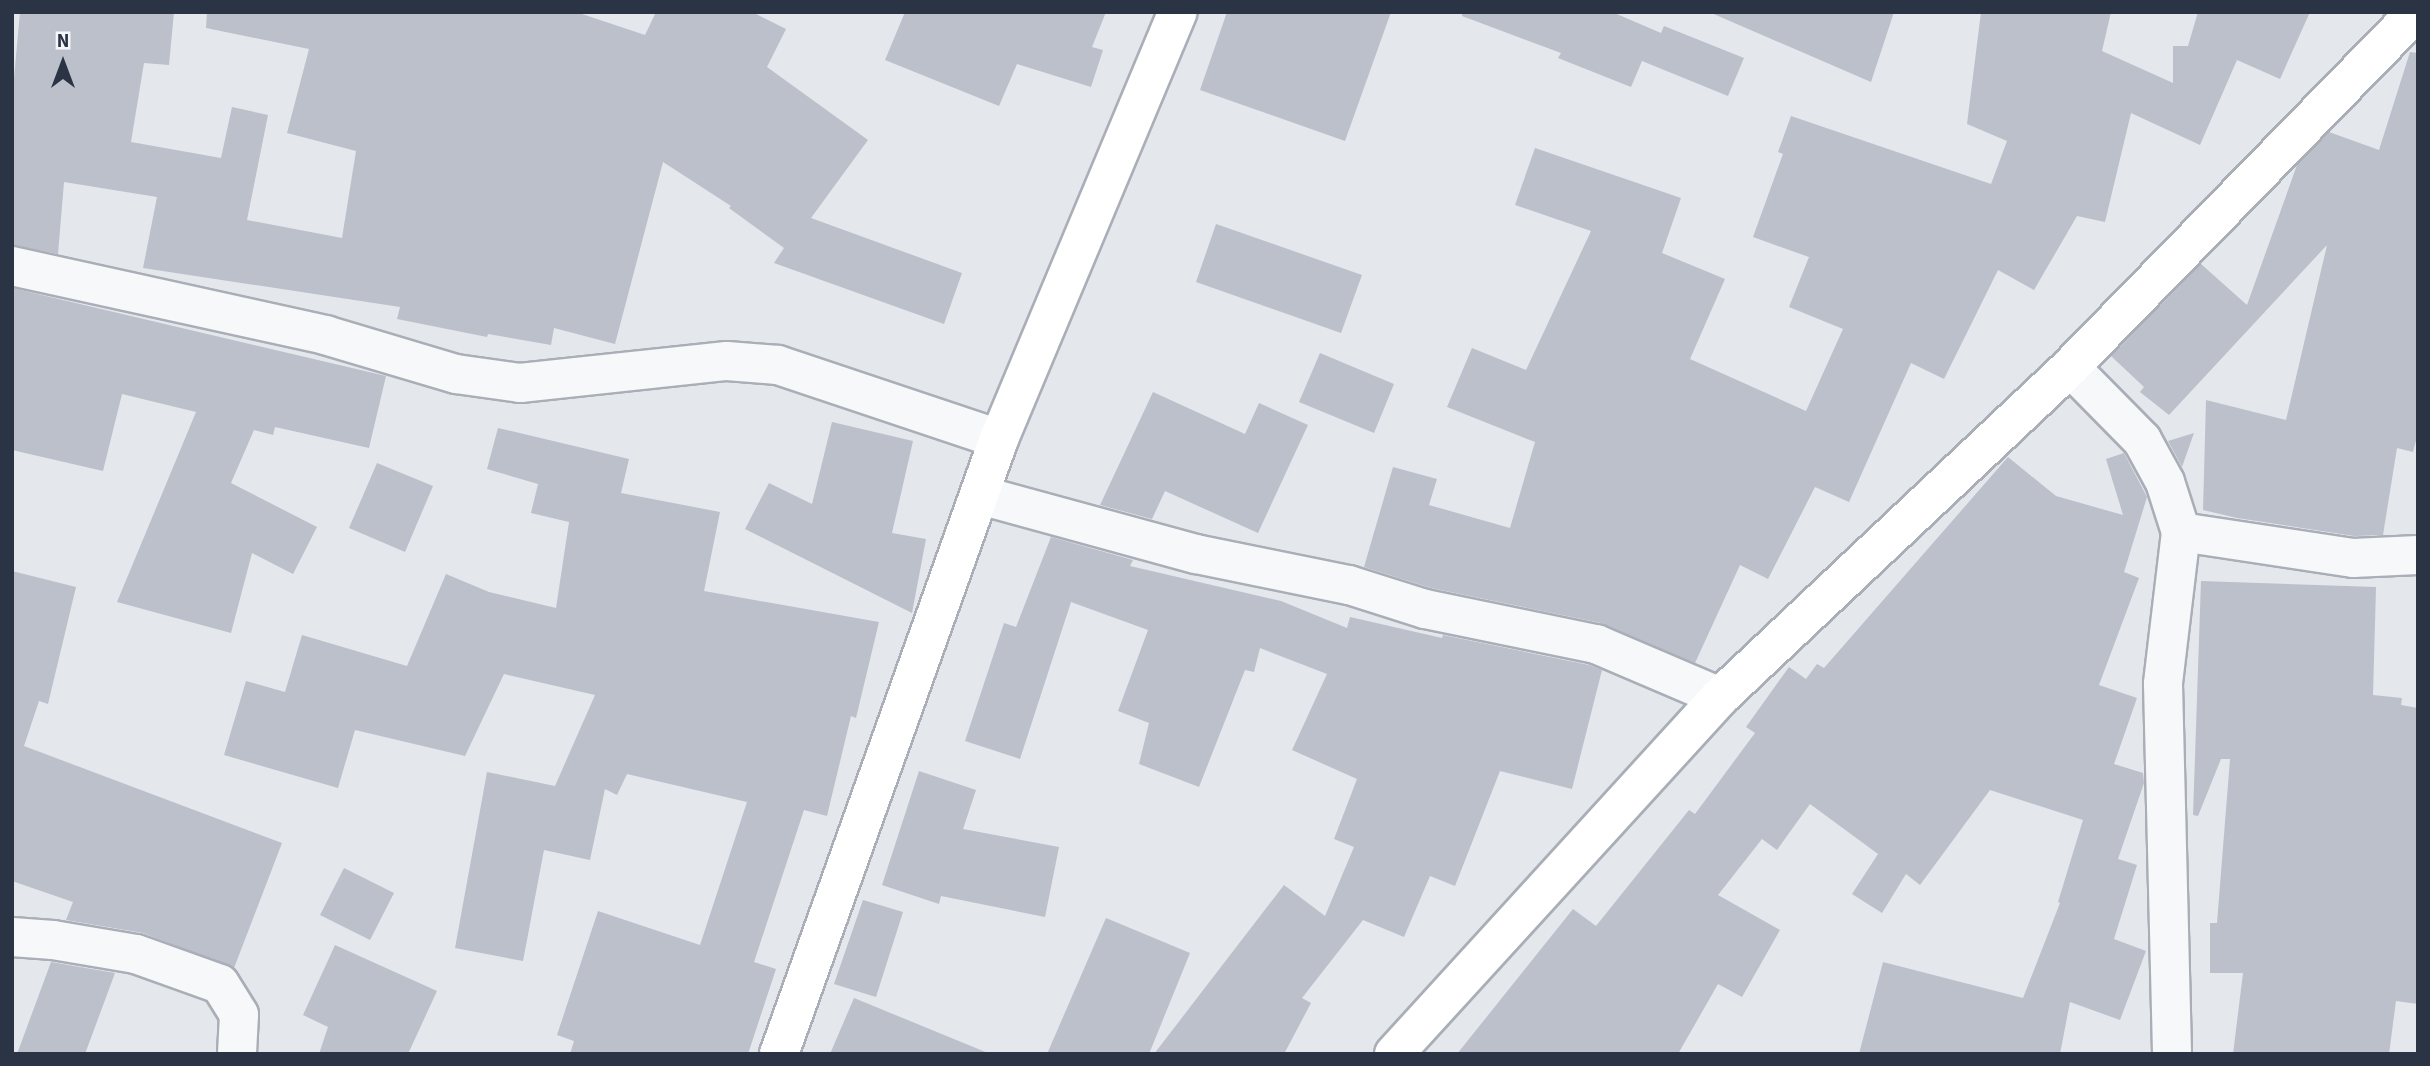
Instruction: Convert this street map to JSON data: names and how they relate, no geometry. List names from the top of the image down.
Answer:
{
  "north": "top"
}
